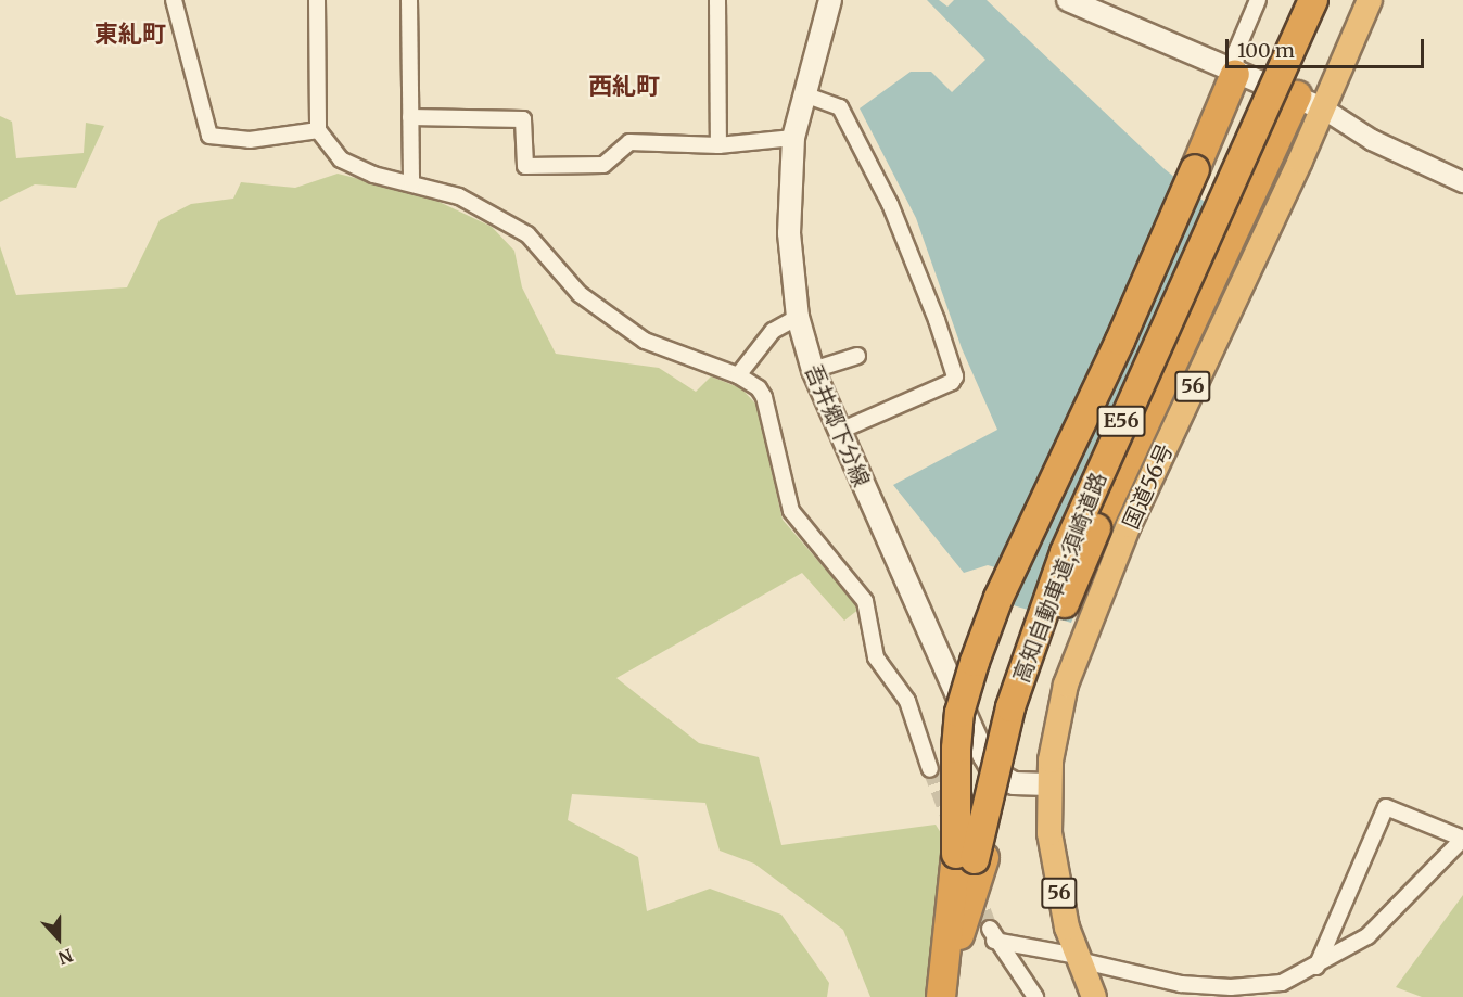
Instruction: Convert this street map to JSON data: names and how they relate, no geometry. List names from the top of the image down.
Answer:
{
  "streets": {
    "highway": [
      "56",
      "E56",
      "国道56号",
      "高知自動車道;須崎道路"
    ],
    "main road": ["吾井郷下分線"]
  },
  "crossings": [
    ["吾井郷下分線", "国道56号"]
  ],
  "districts": ["東糺町", "西糺町"],
  "scale_bar": "100 m",
  "north": "bottom"
}
